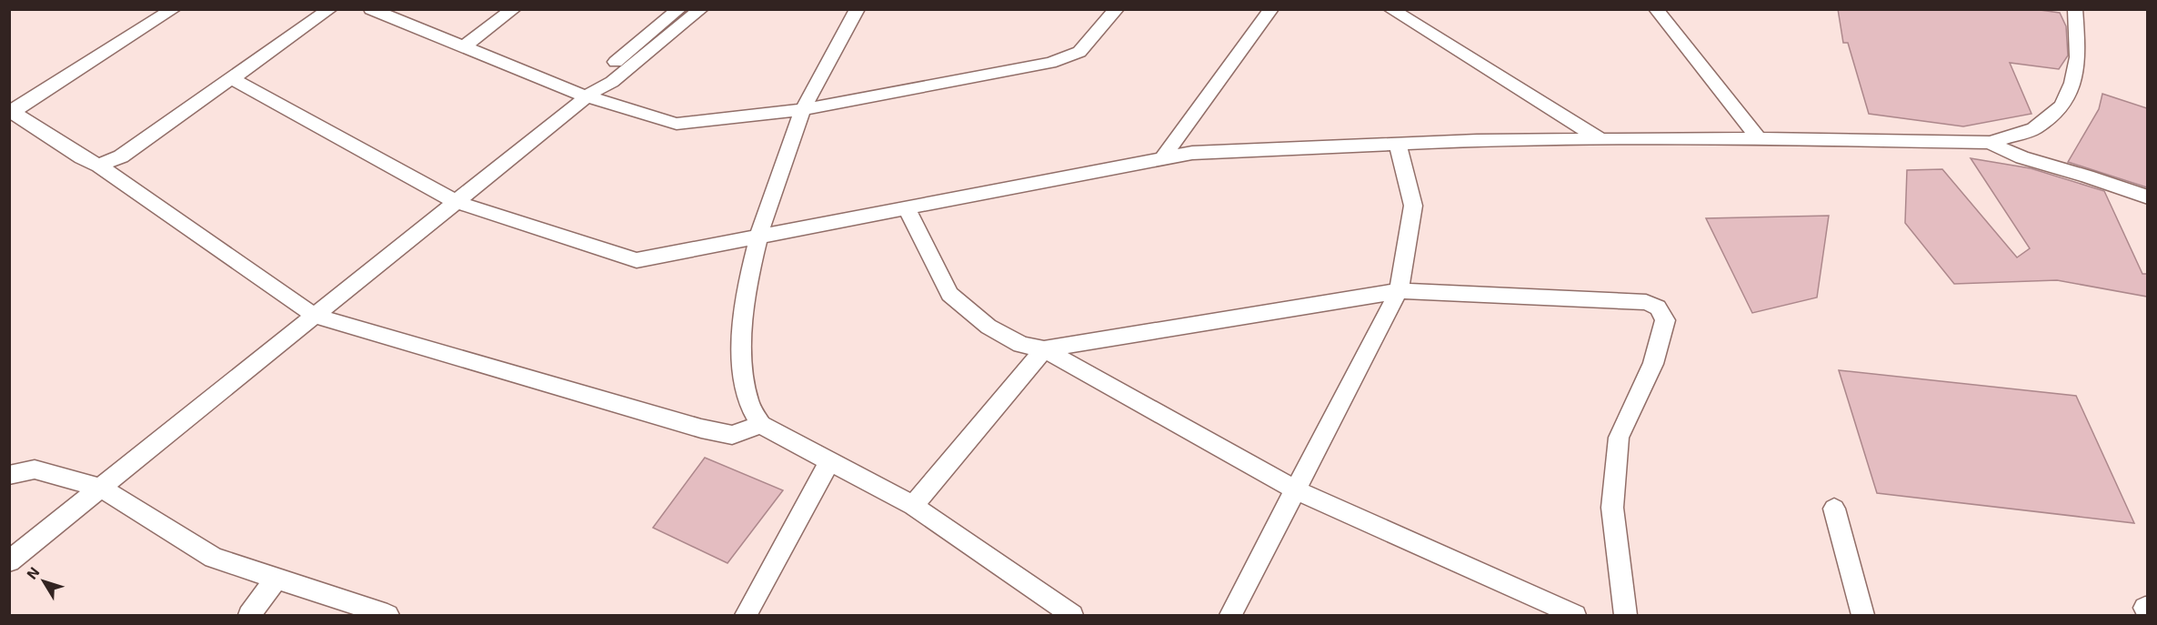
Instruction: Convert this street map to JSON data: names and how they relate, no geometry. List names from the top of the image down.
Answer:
{
  "north": "top left"
}
